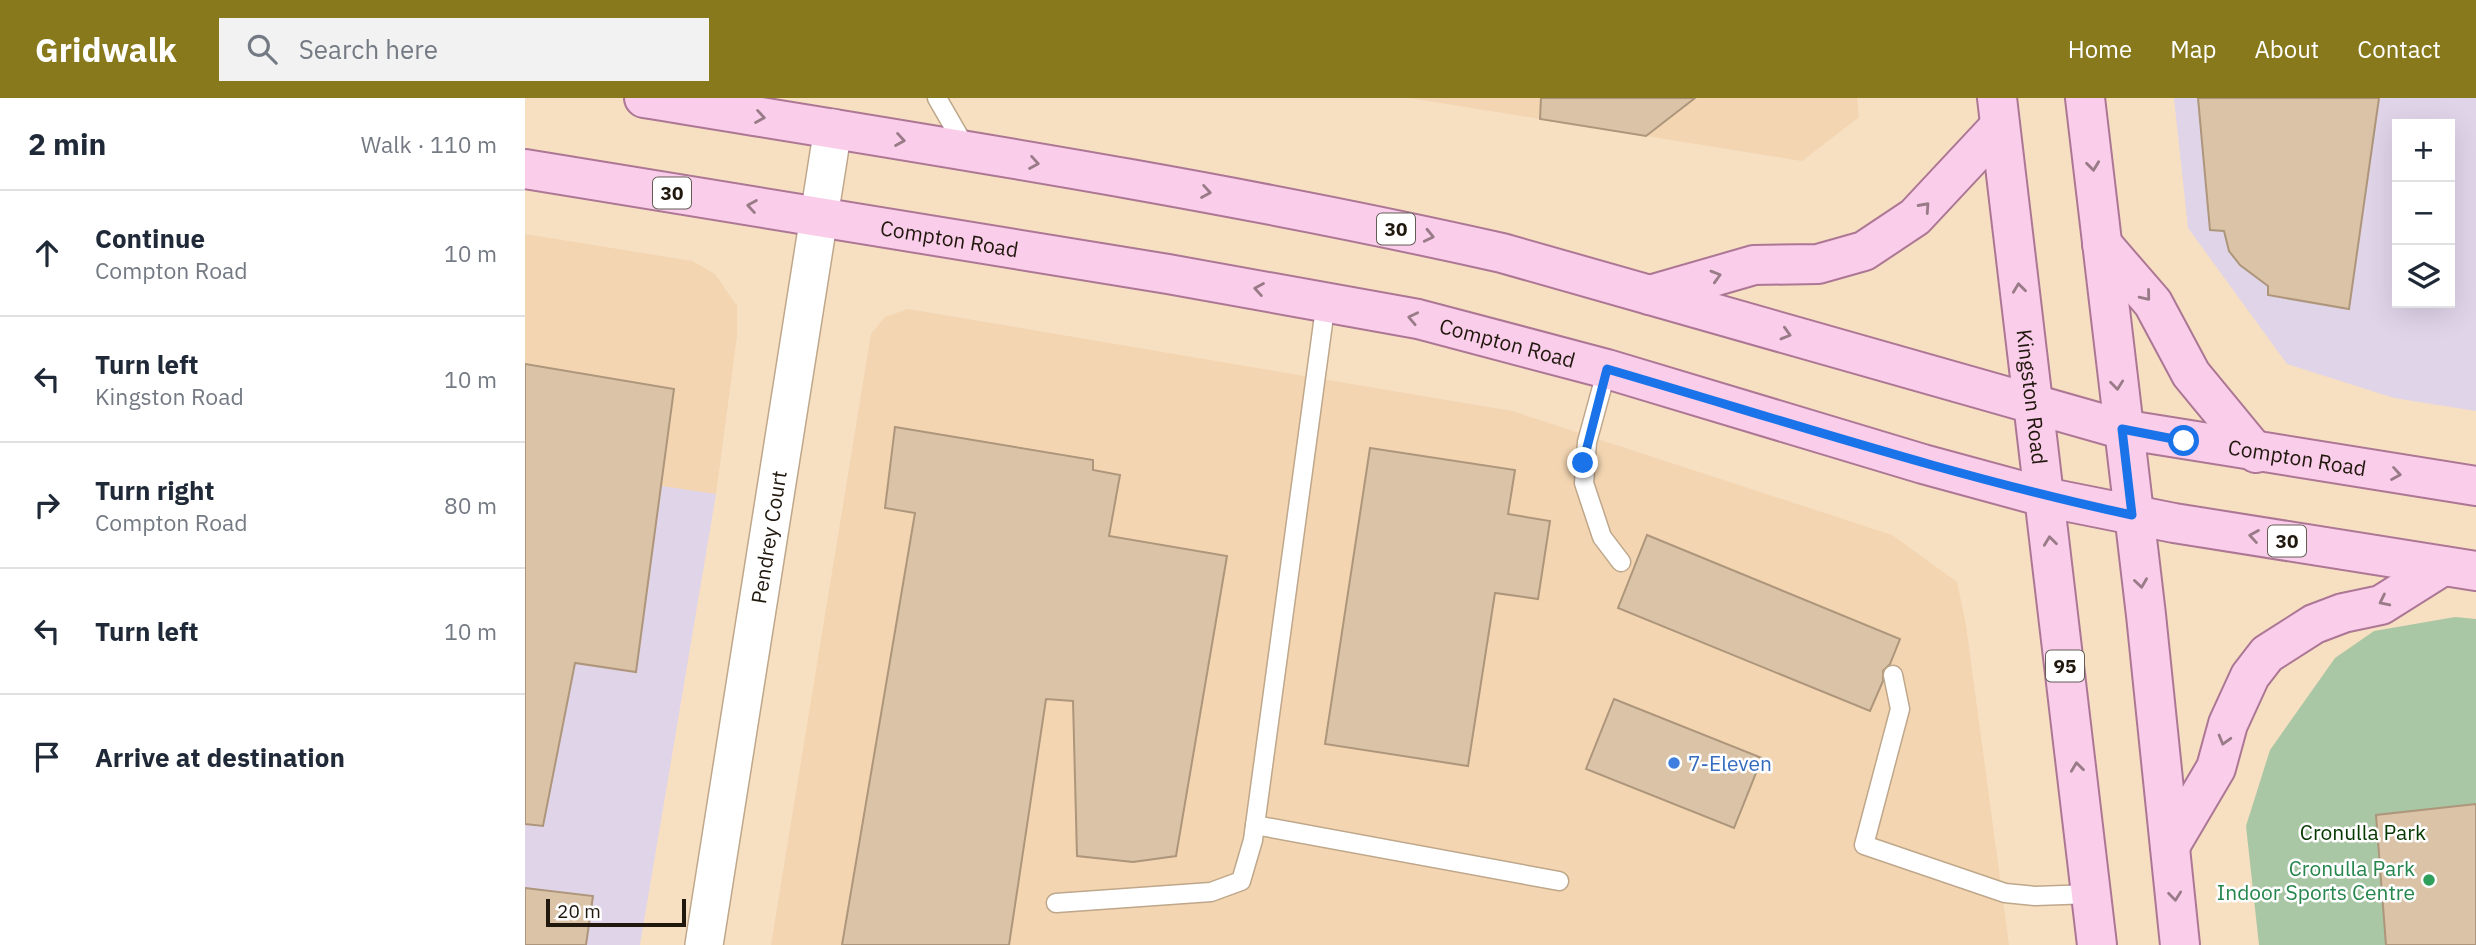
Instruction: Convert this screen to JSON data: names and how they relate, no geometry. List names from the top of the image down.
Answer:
{
  "streets": {
    "main road": [
      "30",
      "Compton Road",
      "Kingston Road",
      "95"
    ],
    "street": ["Pendrey Court"]
  },
  "crossings": [
    ["Compton Road", "Kingston Road"],
    ["Compton Road", "Pendrey Court"]
  ],
  "parks": ["Cronulla Park"],
  "places": ["7-Eleven", "Cronulla Park Indoor Sports Centre"],
  "scale_bar": "20 m",
  "page": {
    "header": "Gridwalk",
    "search": "Search here",
    "nav": [
      "Home",
      "Map",
      "About",
      "Contact"
    ],
    "heading": ["2 min", "Walk · 110 m"],
    "map_buttons": ["+", "−"],
    "list": [
      ["Continue", "Compton Road", "10 m"],
      ["Turn left", "Kingston Road", "10 m"],
      ["Turn right", "Compton Road", "80 m"],
      ["Turn left", "10 m"],
      "Arrive at destination"
    ],
    "scale": "20 m"
  }
}
